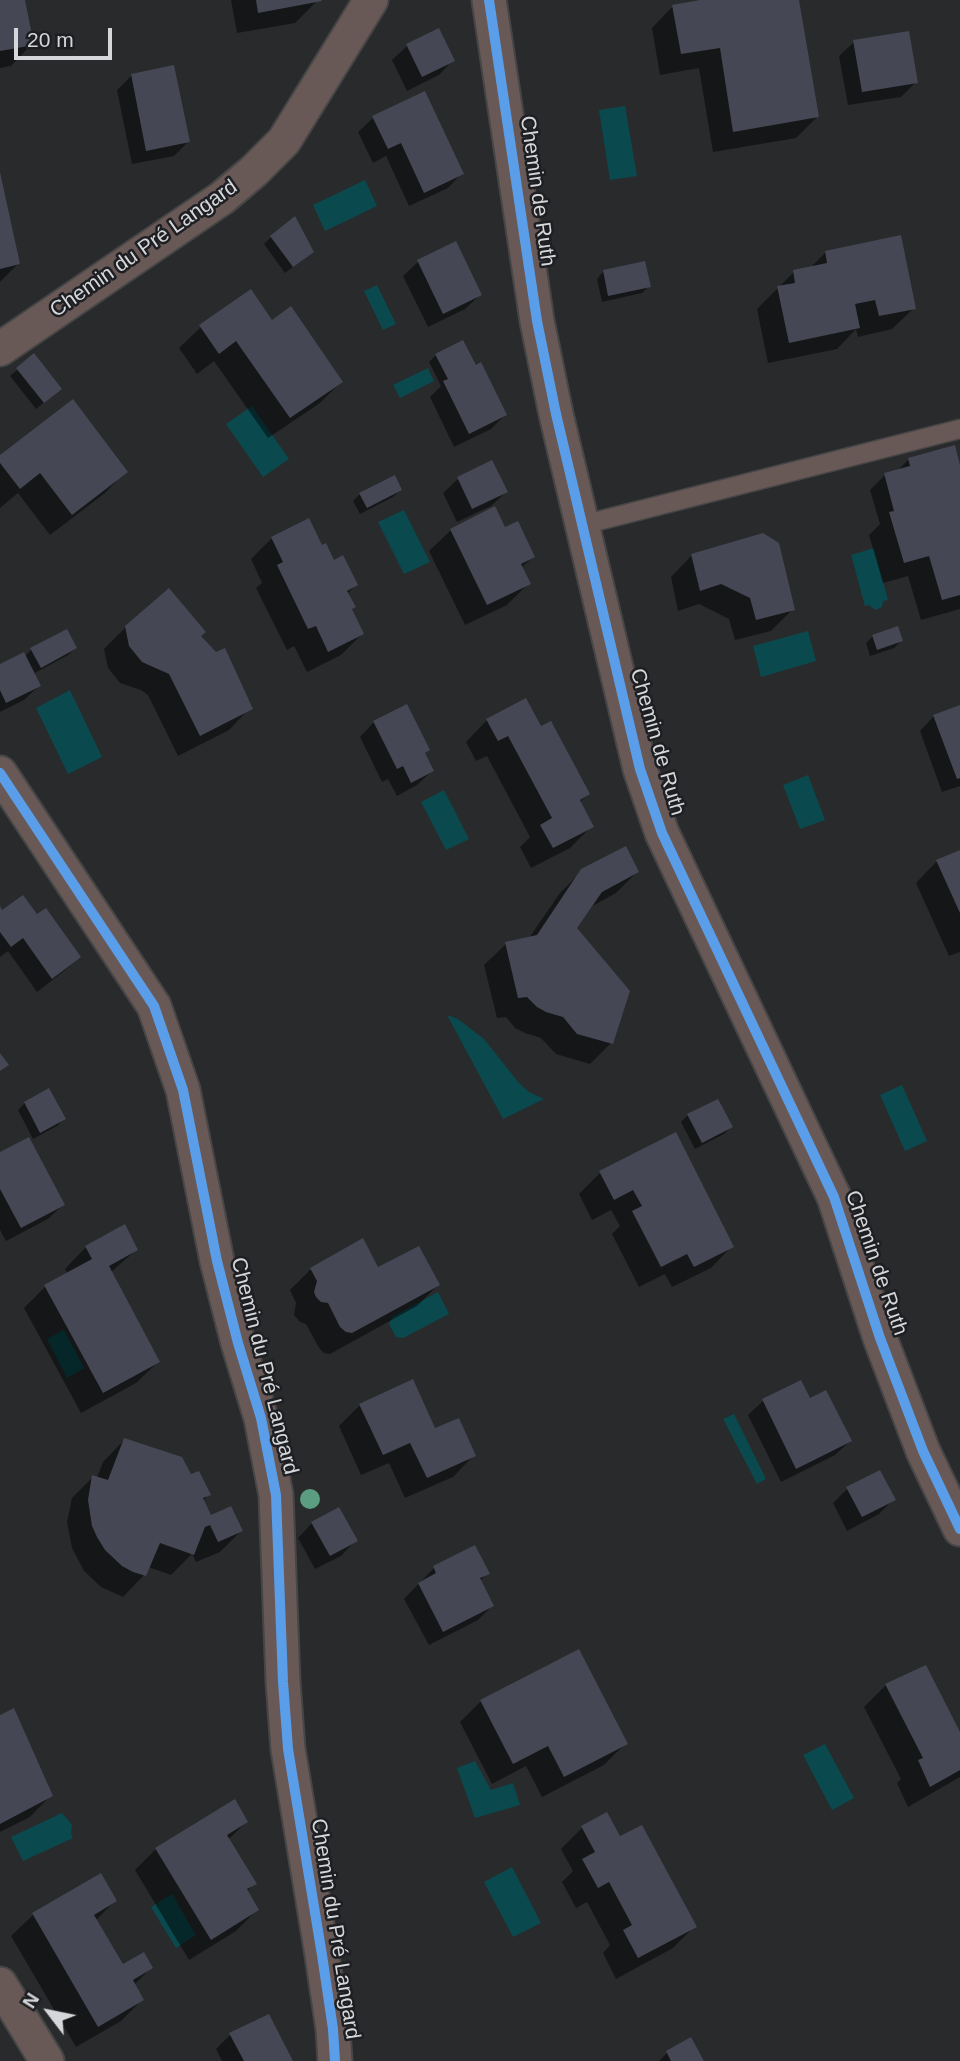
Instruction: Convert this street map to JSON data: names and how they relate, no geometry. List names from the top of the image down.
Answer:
{
  "streets": {
    "street": ["Chemin de Ruth", "Chemin du Pré Langard"]
  },
  "scale_bar": "20 m",
  "north": "top left"
}
